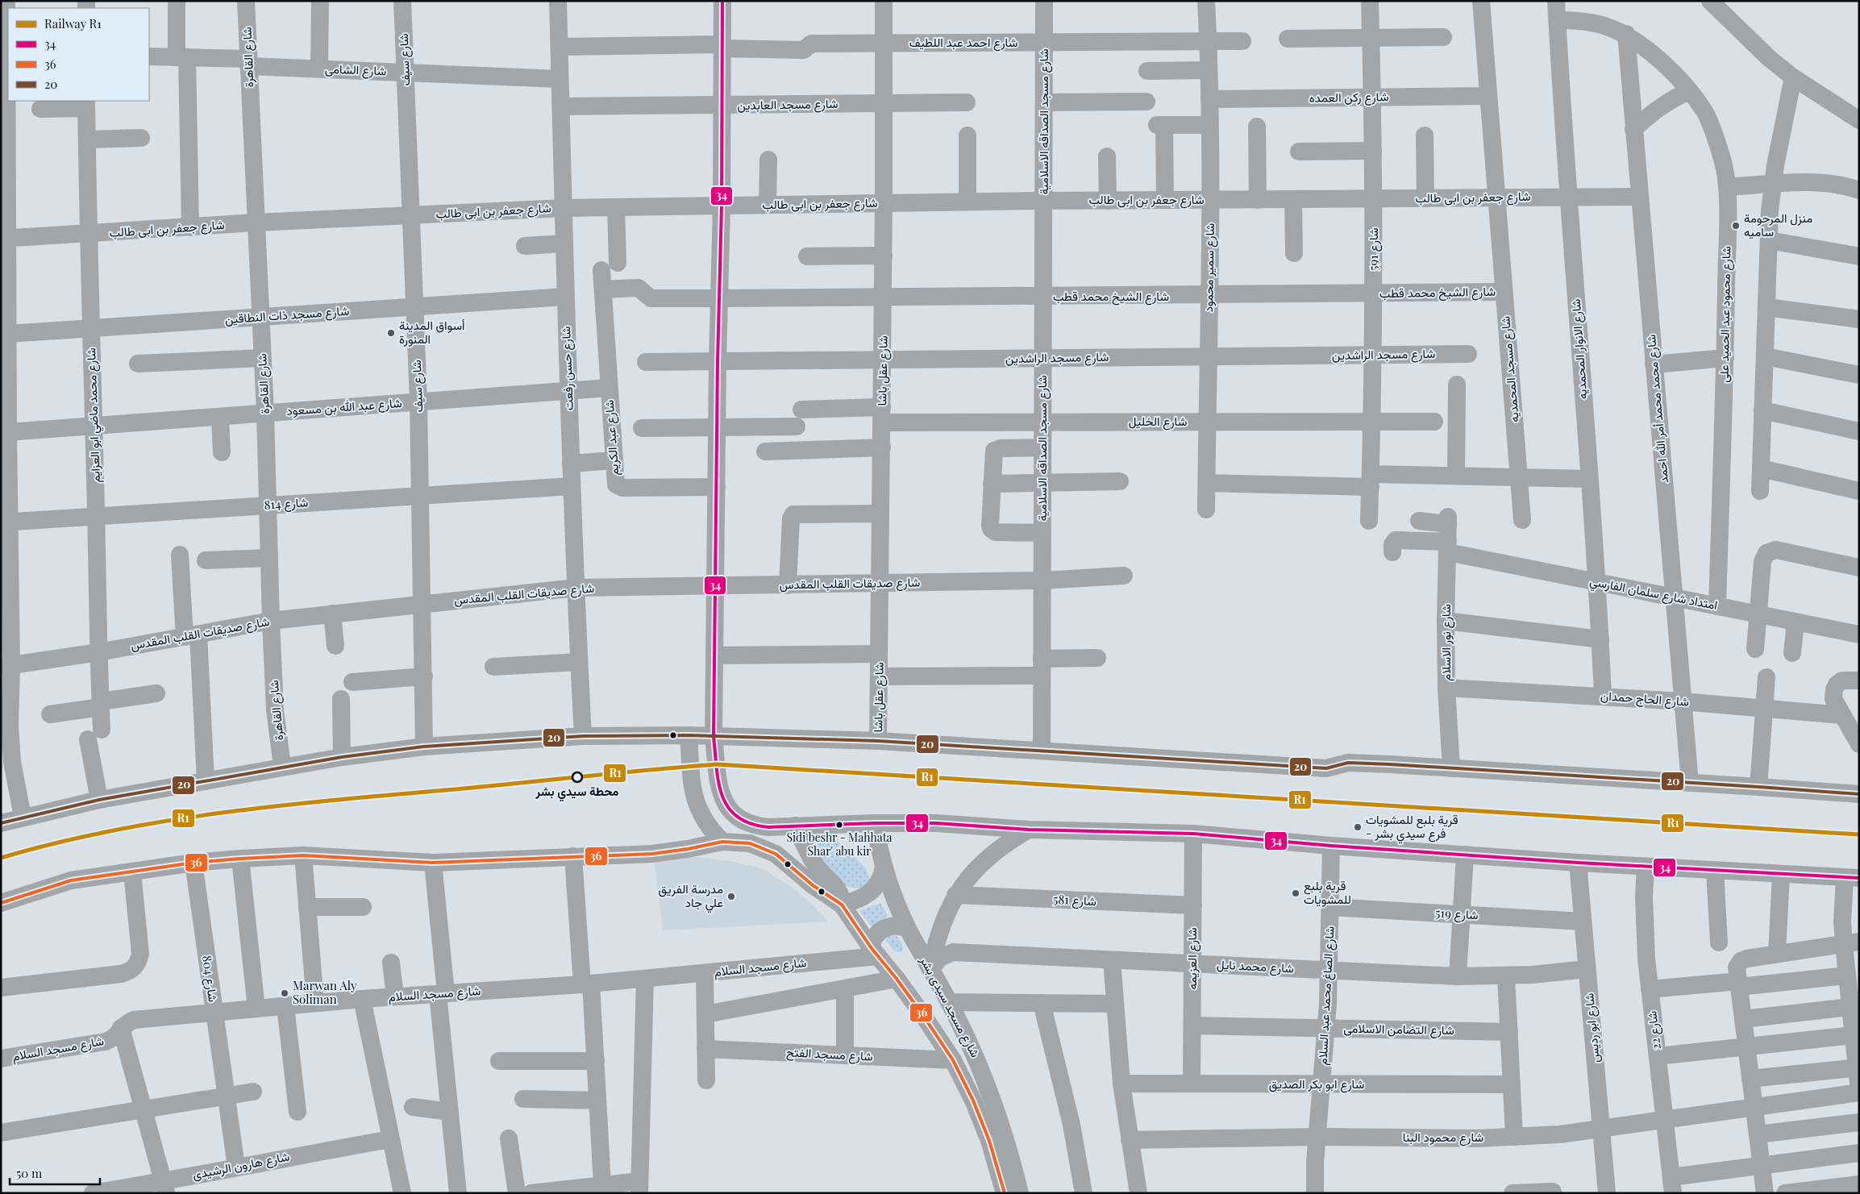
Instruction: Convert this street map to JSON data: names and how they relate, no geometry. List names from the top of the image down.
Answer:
{
  "streets": {
    "street": [
      "شارع احمد عبد اللطيف",
      "شارع القاهرة",
      "شارع سيف",
      "شارع الشامى",
      "شارع ركن العمده",
      "شارع مسجد العابدين",
      "شارع مسجد الصداقه الاسلامية",
      "شارع جعفر بن ابى طالب",
      "شارع 591",
      "شارع سمير محمود",
      "شارع الشيخ محمد قطب",
      "شارع محمود عبد الحميد على",
      "شارع مسجد ذات النطاقين",
      "شارع الانوار المحمديه",
      "شارع مسجد الراشدين",
      "شارع حسن رفعت",
      "شارع مسجد المحمديه",
      "شارع عقل باشا",
      "شارع عبد الله بن مسعود",
      "شارع محمد محمد أمر الله احمد",
      "شارع محمد ماضي ابو العزايم",
      "شارع الخليل",
      "شارع عبد الكريم",
      "شارع 814",
      "شارع صديقات القلب المقدس",
      "امتداد شارع سلمان الفارسي",
      "شارع نور الاسلام",
      "شارع الحاج حمدان",
      "شارع 581",
      "شارع 519",
      "شارع العزيمه",
      "شارع محمد نايل",
      "شارع مسجد السلام",
      "شارع 804",
      "شارع الصاغ محمد عبد السلام",
      "شارع مسجد سيدى بشر",
      "شارع ابو رديس",
      "شارع التضامن الاسلامى",
      "شارع 22",
      "شارع مسجد الفتح",
      "شارع ابو بكر الصديق",
      "شارع محمود البنا",
      "شارع هارون الرشيدى"
    ]
  },
  "crossings": [
    ["شارع احمد عبد اللطيف", "شارع مسجد الصداقه الاسلامية"],
    ["شارع احمد عبد اللطيف", "شارع سمير محمود"],
    ["شارع احمد عبد اللطيف", "شارع حسن رفعت"],
    ["شارع احمد عبد اللطيف", "شارع عقل باشا"],
    ["شارع القاهرة", "شارع الشامى"],
    ["شارع القاهرة", "شارع جعفر بن ابى طالب"],
    ["شارع القاهرة", "شارع مسجد ذات النطاقين"],
    ["شارع القاهرة", "شارع عبد الله بن مسعود"],
    ["شارع القاهرة", "شارع 814"],
    ["شارع القاهرة", "شارع صديقات القلب المقدس"],
    ["شارع سيف", "شارع الشامى"],
    ["شارع سيف", "شارع جعفر بن ابى طالب"],
    ["شارع سيف", "شارع مسجد ذات النطاقين"],
    ["شارع سيف", "شارع عبد الله بن مسعود"],
    ["شارع سيف", "شارع 814"],
    ["شارع سيف", "شارع صديقات القلب المقدس"],
    ["شارع الشامى", "شارع حسن رفعت"],
    ["شارع ركن العمده", "شارع 591"],
    ["شارع ركن العمده", "شارع سمير محمود"],
    ["شارع ركن العمده", "شارع مسجد المحمديه"],
    ["شارع مسجد العابدين", "شارع حسن رفعت"],
    ["شارع مسجد العابدين", "شارع عقل باشا"],
    ["شارع مسجد الصداقه الاسلامية", "شارع جعفر بن ابى طالب"],
    ["شارع مسجد الصداقه الاسلامية", "شارع الشيخ محمد قطب"],
    ["شارع مسجد الصداقه الاسلامية", "شارع مسجد الراشدين"],
    ["شارع مسجد الصداقه الاسلامية", "شارع الخليل"],
    ["شارع مسجد الصداقه الاسلامية", "شارع صديقات القلب المقدس"],
    ["شارع جعفر بن ابى طالب", "شارع 591"],
    ["شارع جعفر بن ابى طالب", "شارع سمير محمود"],
    ["شارع جعفر بن ابى طالب", "شارع الانوار المحمديه"],
    ["شارع جعفر بن ابى طالب", "شارع حسن رفعت"],
    ["شارع جعفر بن ابى طالب", "شارع مسجد المحمديه"],
    ["شارع جعفر بن ابى طالب", "شارع عقل باشا"],
    ["شارع جعفر بن ابى طالب", "شارع محمد محمد أمر الله احمد"],
    ["شارع جعفر بن ابى طالب", "شارع محمد ماضي ابو العزايم"],
    ["شارع جعفر بن ابى طالب", "شارع عبد الكريم"],
    ["شارع 591", "شارع الشيخ محمد قطب"],
    ["شارع 591", "شارع مسجد الراشدين"],
    ["شارع 591", "شارع الخليل"],
    ["شارع سمير محمود", "شارع الشيخ محمد قطب"],
    ["شارع سمير محمود", "شارع مسجد الراشدين"],
    ["شارع سمير محمود", "شارع الخليل"],
    ["شارع الشيخ محمد قطب", "شارع مسجد المحمديه"],
    ["شارع الشيخ محمد قطب", "شارع عقل باشا"],
    ["شارع محمود عبد الحميد على", "شارع الانوار المحمديه"],
    ["شارع محمود عبد الحميد على", "شارع محمد محمد أمر الله احمد"],
    ["شارع محمود عبد الحميد على", "امتداد شارع سلمان الفارسي"],
    ["شارع مسجد ذات النطاقين", "شارع حسن رفعت"],
    ["شارع مسجد ذات النطاقين", "شارع محمد ماضي ابو العزايم"],
    ["شارع الانوار المحمديه", "امتداد شارع سلمان الفارسي"],
    ["شارع الانوار المحمديه", "شارع الحاج حمدان"],
    ["شارع مسجد الراشدين", "شارع عقل باشا"],
    ["شارع حسن رفعت", "شارع عبد الله بن مسعود"],
    ["شارع حسن رفعت", "شارع 814"],
    ["شارع حسن رفعت", "شارع صديقات القلب المقدس"],
    ["شارع عقل باشا", "شارع الخليل"],
    ["شارع عقل باشا", "شارع صديقات القلب المقدس"],
    ["شارع عبد الله بن مسعود", "شارع محمد ماضي ابو العزايم"],
    ["شارع عبد الله بن مسعود", "شارع عبد الكريم"],
    ["شارع محمد محمد أمر الله احمد", "امتداد شارع سلمان الفارسي"],
    ["شارع محمد محمد أمر الله احمد", "شارع الحاج حمدان"],
    ["شارع محمد ماضي ابو العزايم", "شارع 814"],
    ["شارع محمد ماضي ابو العزايم", "شارع صديقات القلب المقدس"],
    ["امتداد شارع سلمان الفارسي", "شارع نور الاسلام"],
    ["شارع نور الاسلام", "شارع الحاج حمدان"],
    ["شارع 581", "شارع العزيمه"],
    ["شارع 519", "شارع الصاغ محمد عبد السلام"],
    ["شارع 519", "شارع ابو رديس"],
    ["شارع العزيمه", "شارع محمد نايل"],
    ["شارع العزيمه", "شارع التضامن الاسلامى"],
    ["شارع العزيمه", "شارع ابو بكر الصديق"],
    ["شارع محمد نايل", "شارع الصاغ محمد عبد السلام"],
    ["شارع محمد نايل", "شارع مسجد سيدى بشر"],
    ["شارع محمد نايل", "شارع ابو رديس"],
    ["شارع مسجد السلام", "شارع 804"],
    ["شارع مسجد السلام", "شارع مسجد سيدى بشر"],
    ["شارع 804", "شارع مسجد سيدى بشر"],
    ["شارع 804", "شارع هارون الرشيدى"],
    ["شارع الصاغ محمد عبد السلام", "شارع التضامن الاسلامى"],
    ["شارع الصاغ محمد عبد السلام", "شارع ابو بكر الصديق"],
    ["شارع الصاغ محمد عبد السلام", "شارع محمود البنا"],
    ["شارع مسجد سيدى بشر", "شارع مسجد الفتح"],
    ["شارع ابو رديس", "شارع محمود البنا"],
    ["شارع 22", "شارع محمود البنا"]
  ],
  "places": [
    "منزل المرحومة ساميه",
    "أسواق المدينة المنورة",
    "محطة سيدي بشر",
    "Sidi beshr - Mahhata Shar' abu kir",
    "قرية بلبع للمشويات - فرع سيدي بشر",
    "قرية بلبع للمشويات",
    "مدرسة الفريق علي جاد",
    "Marwan Aly Soliman"
  ],
  "lines": [
    "transit line 34",
    "transit line 20",
    "rail line R1",
    "transit line 36"
  ],
  "legend": [
    "Railway R1",
    "34",
    "36",
    "20"
  ],
  "scale_bar": "50 m"
}
